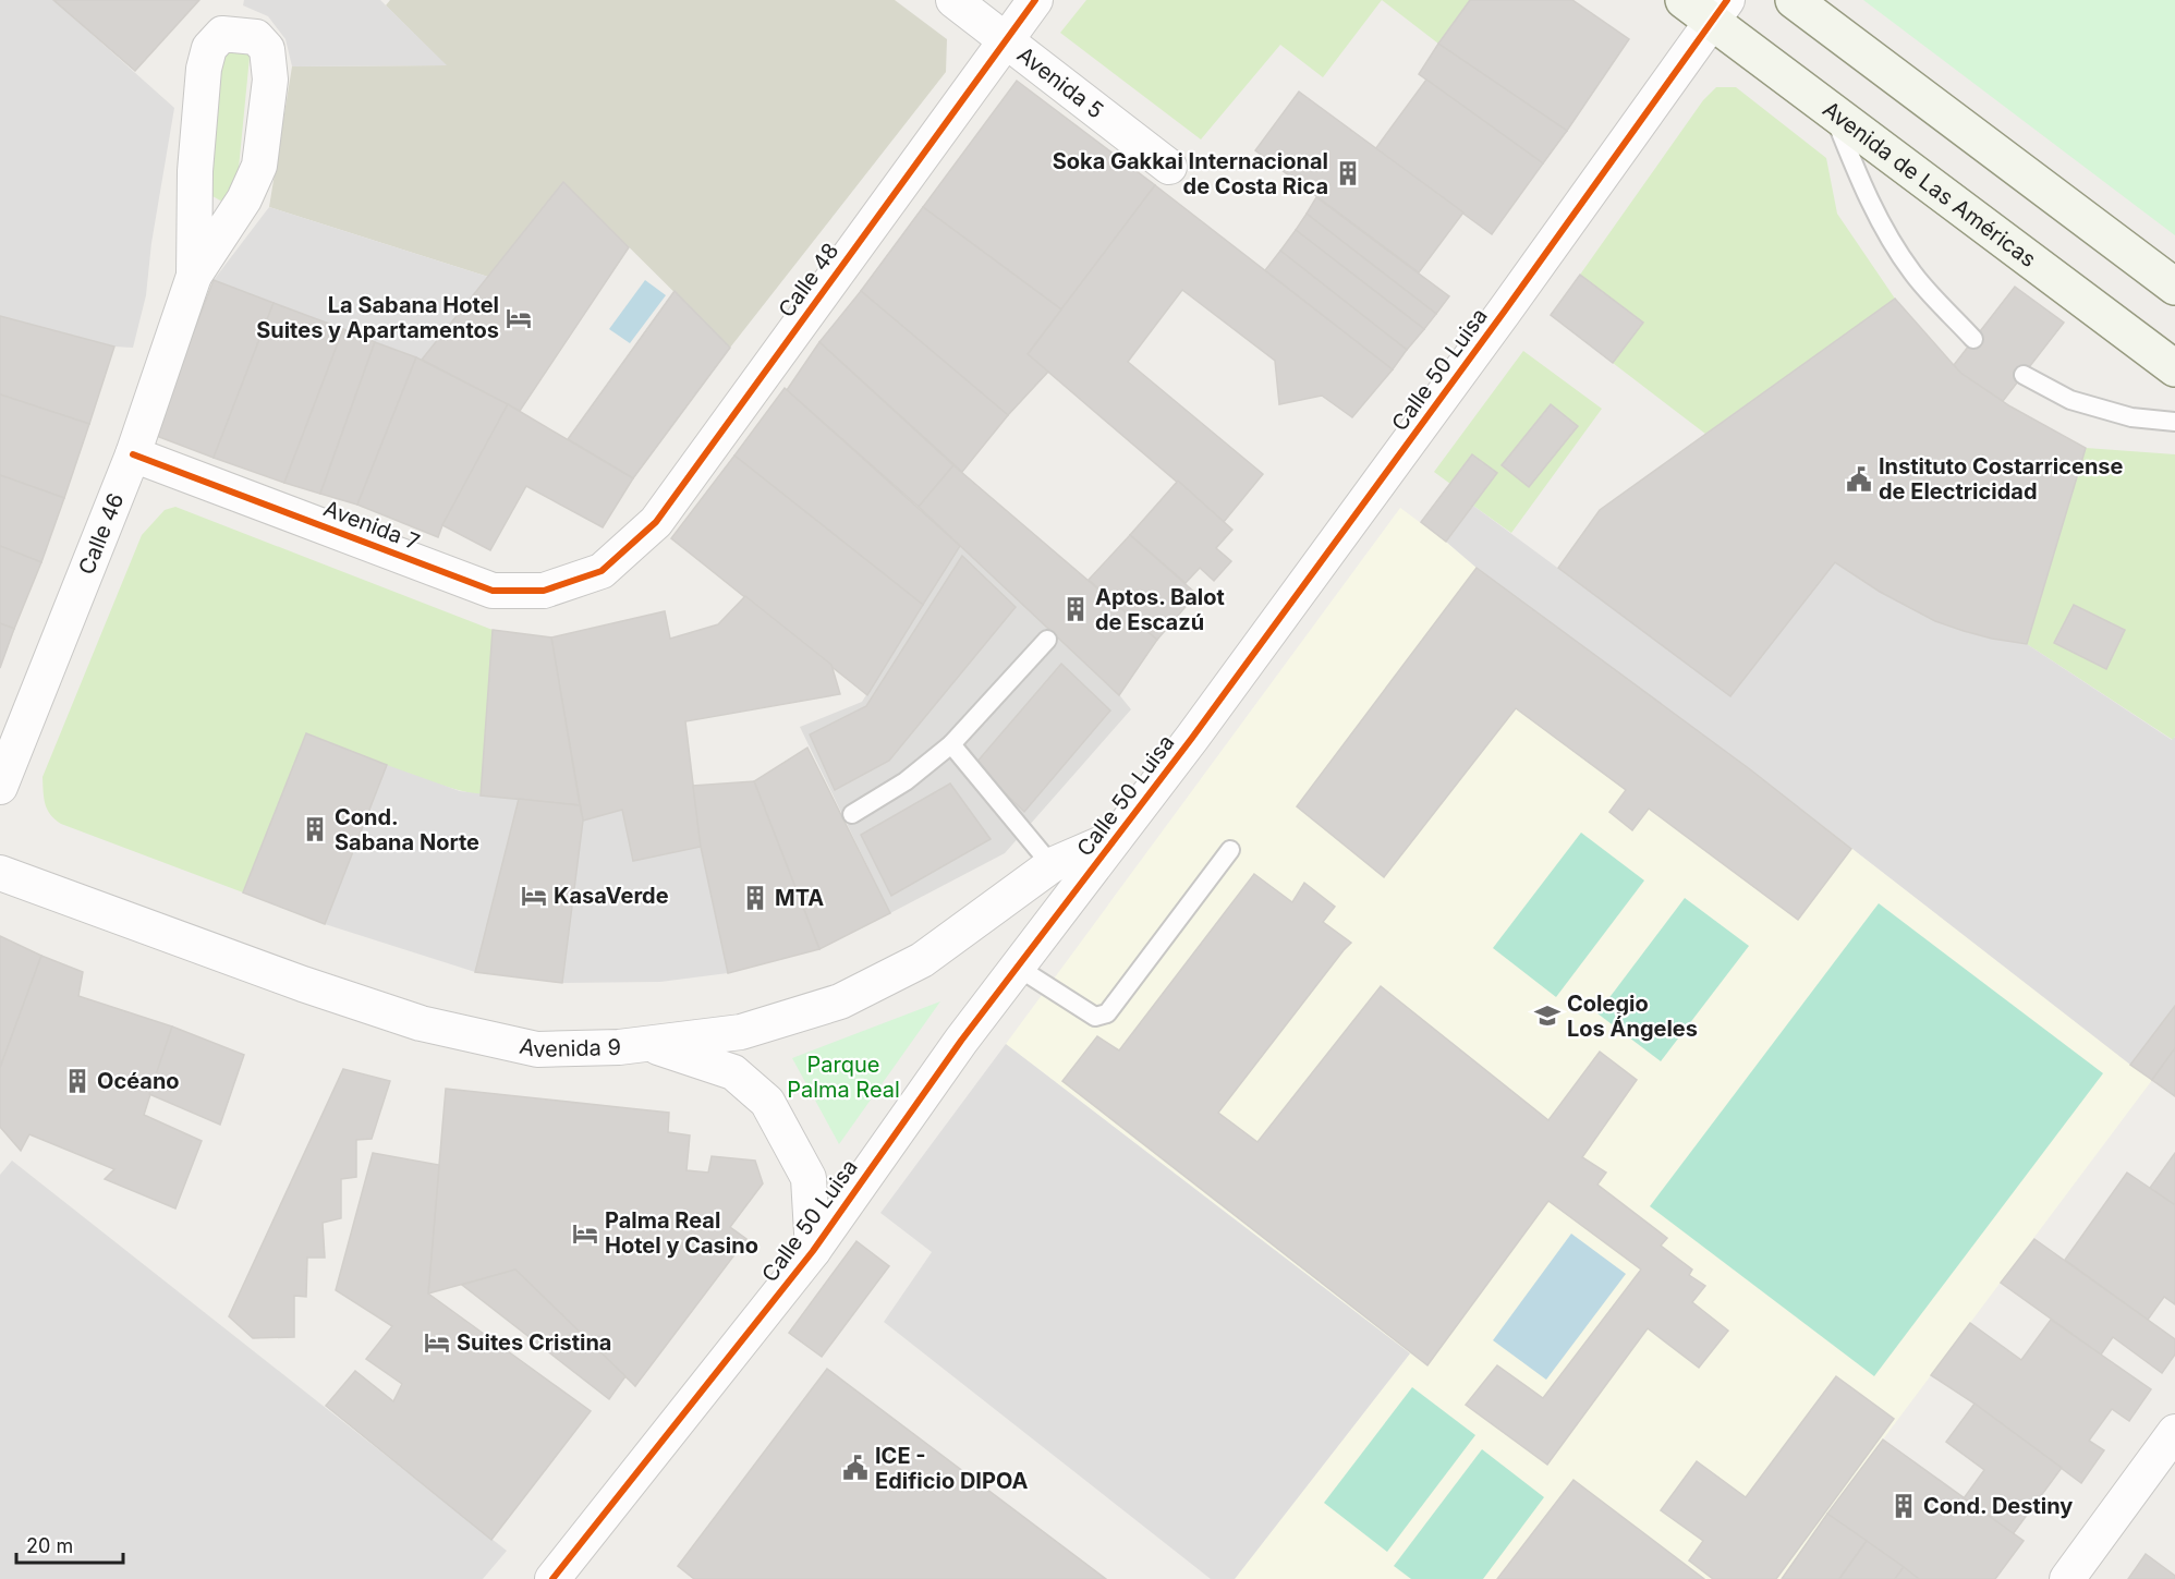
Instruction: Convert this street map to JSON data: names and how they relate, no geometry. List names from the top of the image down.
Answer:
{
  "streets": {
    "main road": ["Avenida de Las Américas"],
    "street": [
      "Avenida 5",
      "Calle 48",
      "Calle 50 Luisa",
      "Avenida 7",
      "Calle 46",
      "Avenida 9"
    ]
  },
  "crossings": [
    ["Avenida 5", "Calle 48"],
    ["Avenida de Las Américas", "Calle 50 Luisa"],
    ["Calle 48", "Avenida 7"],
    ["Calle 50 Luisa", "Avenida 9"],
    ["Avenida 7", "Calle 46"]
  ],
  "parks": ["Parque Palma Real"],
  "places": {
    "building": [
      "Soka Gakkai Internacional de Costa Rica",
      "Aptos. Balot de Escazú",
      "Cond. Sabana Norte",
      "MTA",
      "Océano",
      "Cond. Destiny"
    ],
    "hotel": [
      "La Sabana Hotel Suites y Apartamentos",
      "KasaVerde",
      "Palma Real Hotel y Casino",
      "Suites Cristina"
    ],
    "public building": ["Instituto Costarricense de Electricidad", "ICE - Edificio DIPOA"],
    "school or university": ["Colegio Los Ángeles"]
  },
  "scale_bar": "20 m"
}
